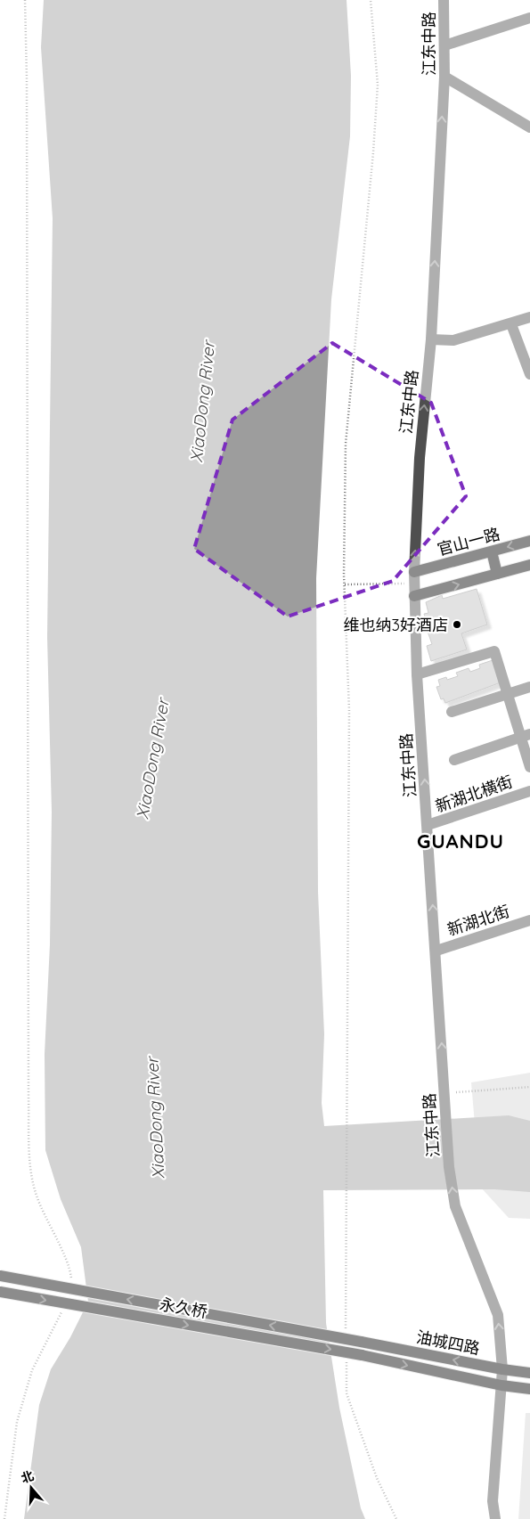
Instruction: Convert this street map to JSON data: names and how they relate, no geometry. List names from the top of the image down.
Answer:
{
  "streets": {
    "main road": ["官山一路", "永久桥", "油城四路"],
    "street": ["江东中路", "新湖北横街", "新湖北街"]
  },
  "crossings": [
    ["江东中路", "官山一路"],
    ["江东中路", "新湖北横街"],
    ["江东中路", "新湖北街"],
    ["江东中路", "油城四路"],
    ["永久桥", "油城四路"]
  ],
  "one_way": ["江东中路"],
  "districts": ["GUANDU"],
  "water": ["XiaoDong River"],
  "places": ["维也纳3好酒店"],
  "north": "top"
}
